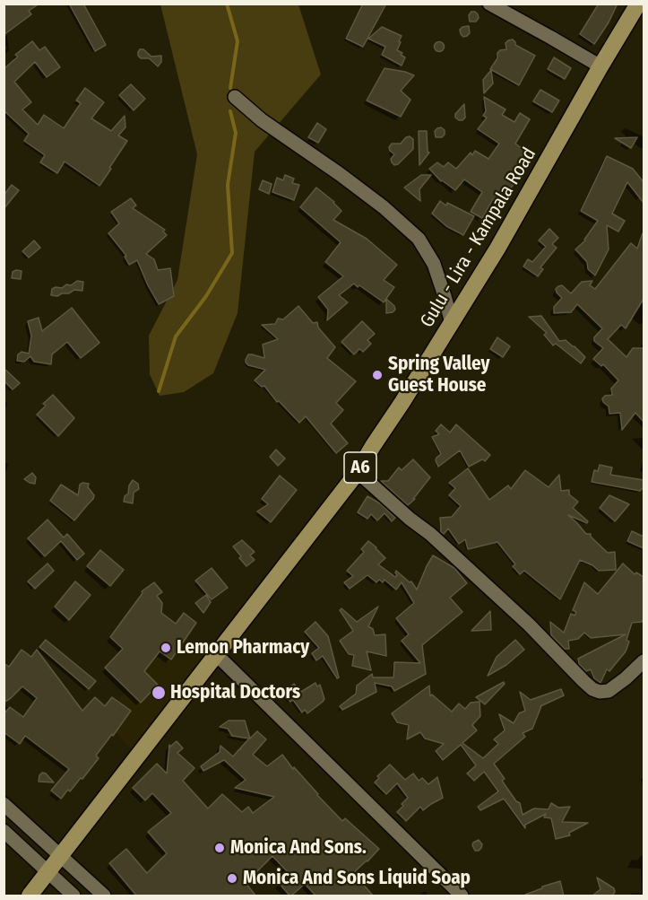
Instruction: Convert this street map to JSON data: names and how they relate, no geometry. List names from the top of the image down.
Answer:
{
  "streets": {
    "main road": ["Gulu - Lira - Kampala Road", "A6"]
  },
  "places": [
    "Spring Valley Guest House",
    "Lemon Pharmacy",
    "Hospital Doctors",
    "Monica And Sons.",
    "Monica And Sons Liquid Soap"
  ]
}
